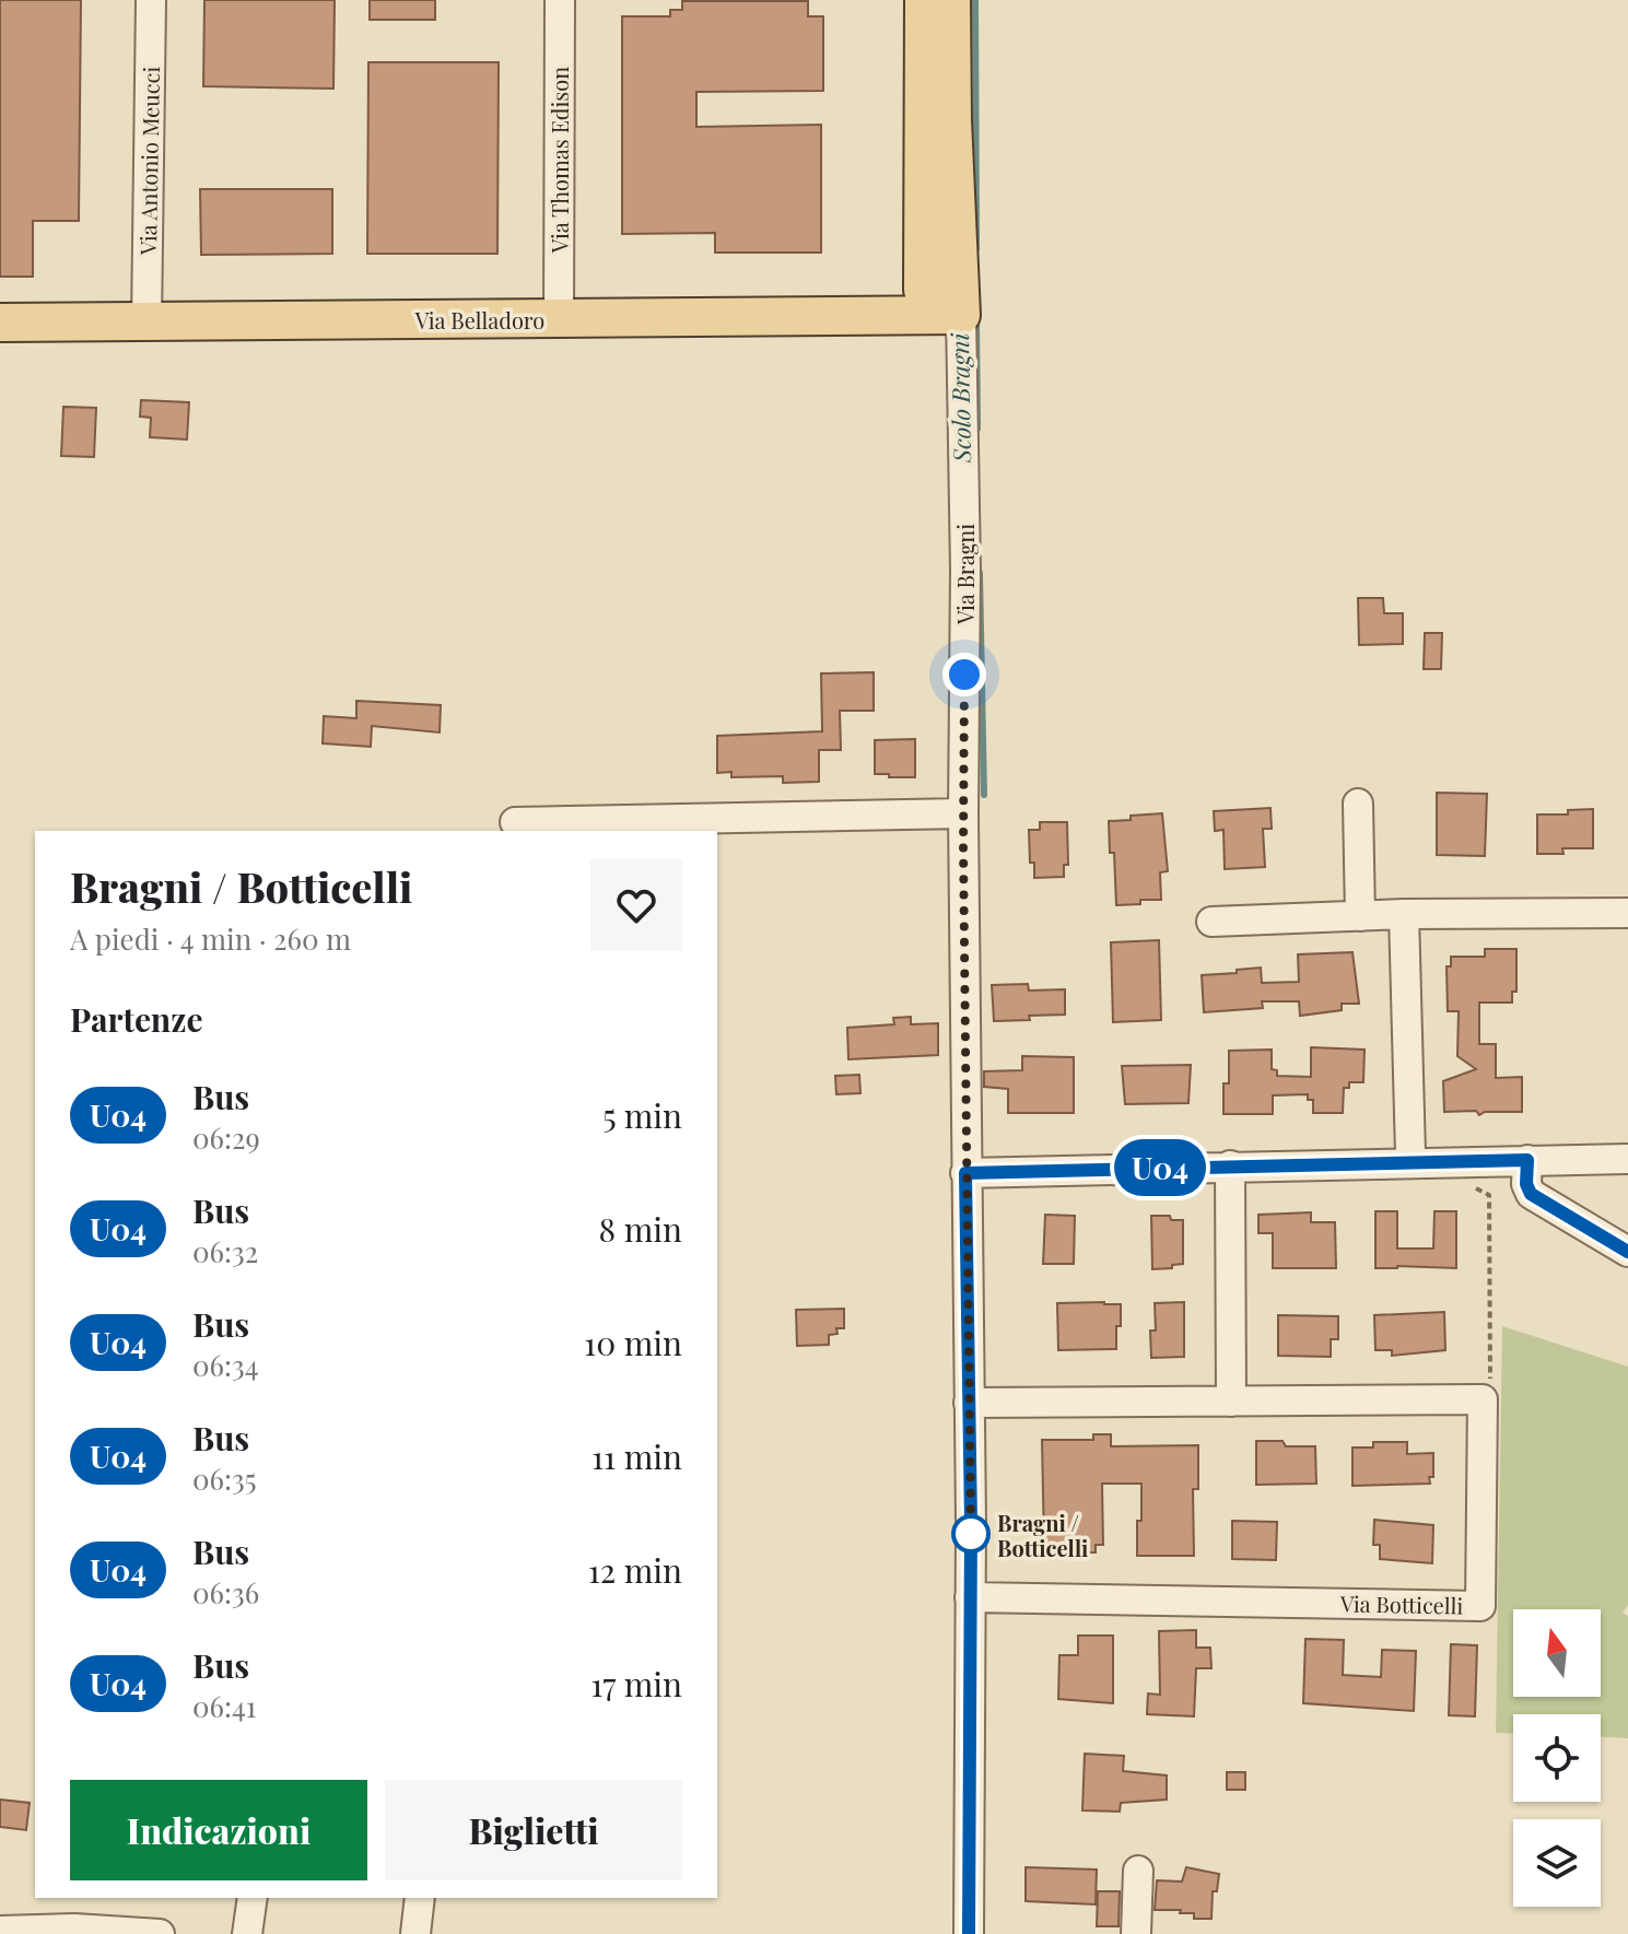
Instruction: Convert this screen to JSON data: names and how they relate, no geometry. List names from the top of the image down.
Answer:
{
  "streets": {
    "main road": ["Via Belladoro", "Via Bragni"],
    "street": ["Via Thomas Edison", "Via Antonio Meucci", "Via Botticelli"]
  },
  "crossings": [
    ["Via Thomas Edison", "Via Belladoro"],
    ["Via Antonio Meucci", "Via Belladoro"],
    ["Via Bragni", "Via Botticelli"]
  ],
  "water": ["Scolo Bragni"],
  "places": ["Bragni / Botticelli"],
  "lines": ["bus line U04"],
  "north": "top",
  "page": {
    "on_map": "U04",
    "heading": [
      ["Bragni / Botticelli", "A piedi · 4 min · 260 m"],
      "Partenze"
    ],
    "list": [
      {
        "mark": "U04",
        "name": "Bus",
        "note": "06:29",
        "value": "5 min"
      },
      {
        "mark": "U04",
        "name": "Bus",
        "note": "06:32",
        "value": "8 min"
      },
      {
        "mark": "U04",
        "name": "Bus",
        "note": "06:34",
        "value": "10 min"
      },
      {
        "mark": "U04",
        "name": "Bus",
        "note": "06:35",
        "value": "11 min"
      },
      {
        "mark": "U04",
        "name": "Bus",
        "note": "06:36",
        "value": "12 min"
      },
      {
        "mark": "U04",
        "name": "Bus",
        "note": "06:41",
        "value": "17 min"
      }
    ],
    "buttons": ["Indicazioni", "Biglietti"]
  }
}
